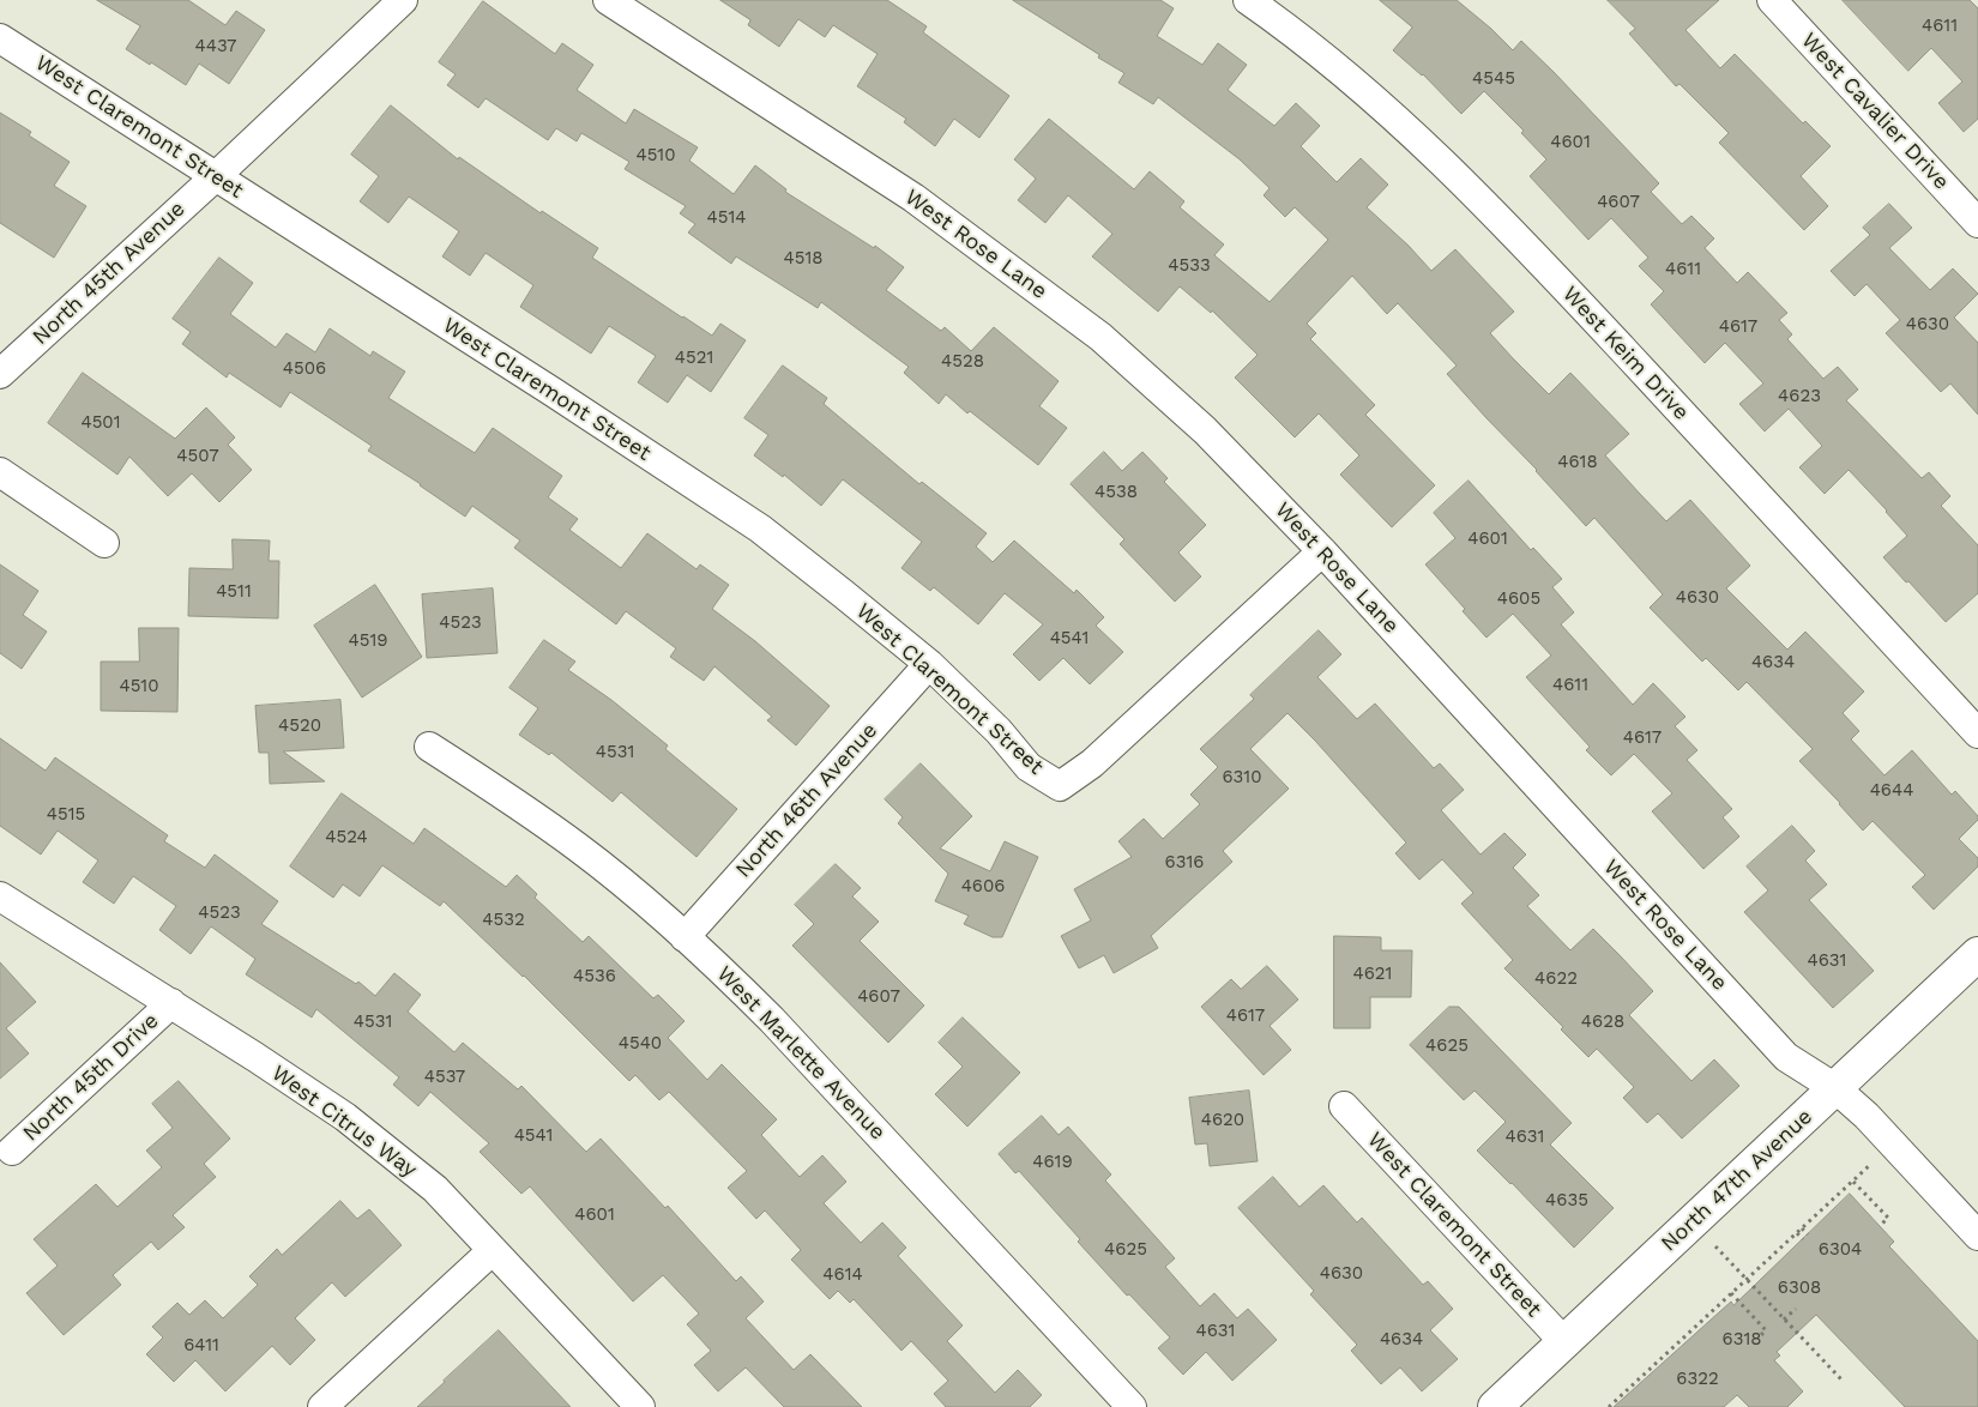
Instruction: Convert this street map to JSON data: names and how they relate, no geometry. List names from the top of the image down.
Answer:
{
  "streets": {
    "street": [
      "West Cavalier Drive",
      "West Claremont Street",
      "West Rose Lane",
      "North 45th Avenue",
      "West Keim Drive",
      "North 46th Avenue",
      "West Marlette Avenue",
      "North 45th Drive",
      "West Citrus Way",
      "North 47th Avenue"
    ]
  },
  "crossings": [
    ["West Claremont Street", "West Rose Lane"],
    ["West Claremont Street", "North 45th Avenue"],
    ["West Claremont Street", "North 46th Avenue"],
    ["West Claremont Street", "North 47th Avenue"],
    ["West Rose Lane", "North 47th Avenue"],
    ["North 46th Avenue", "West Marlette Avenue"],
    ["North 45th Drive", "West Citrus Way"]
  ],
  "house_numbers": [
    "4611",
    "4437",
    "4545",
    "4601",
    "4510",
    "4607",
    "4514",
    "4518",
    "4533",
    "4611",
    "4630",
    "4617",
    "4521",
    "4528",
    "4506",
    "4623",
    "4501",
    "4507",
    "4618",
    "4538",
    "4601",
    "4511",
    "4630",
    "4605",
    "4523",
    "4541",
    "4519",
    "4634",
    "4611",
    "4510",
    "4520",
    "4617",
    "4531",
    "6310",
    "4644",
    "4515",
    "4524",
    "6316",
    "4606",
    "4523",
    "4532",
    "4631",
    "4621",
    "4536",
    "4622",
    "4607",
    "4617",
    "4531",
    "4628",
    "4540",
    "4625",
    "4537",
    "4620",
    "4541",
    "4631",
    "4619",
    "4635",
    "4601",
    "4625",
    "6304",
    "4630",
    "4614",
    "6308",
    "4631",
    "4634",
    "6318",
    "6411",
    "6322"
  ]
}
